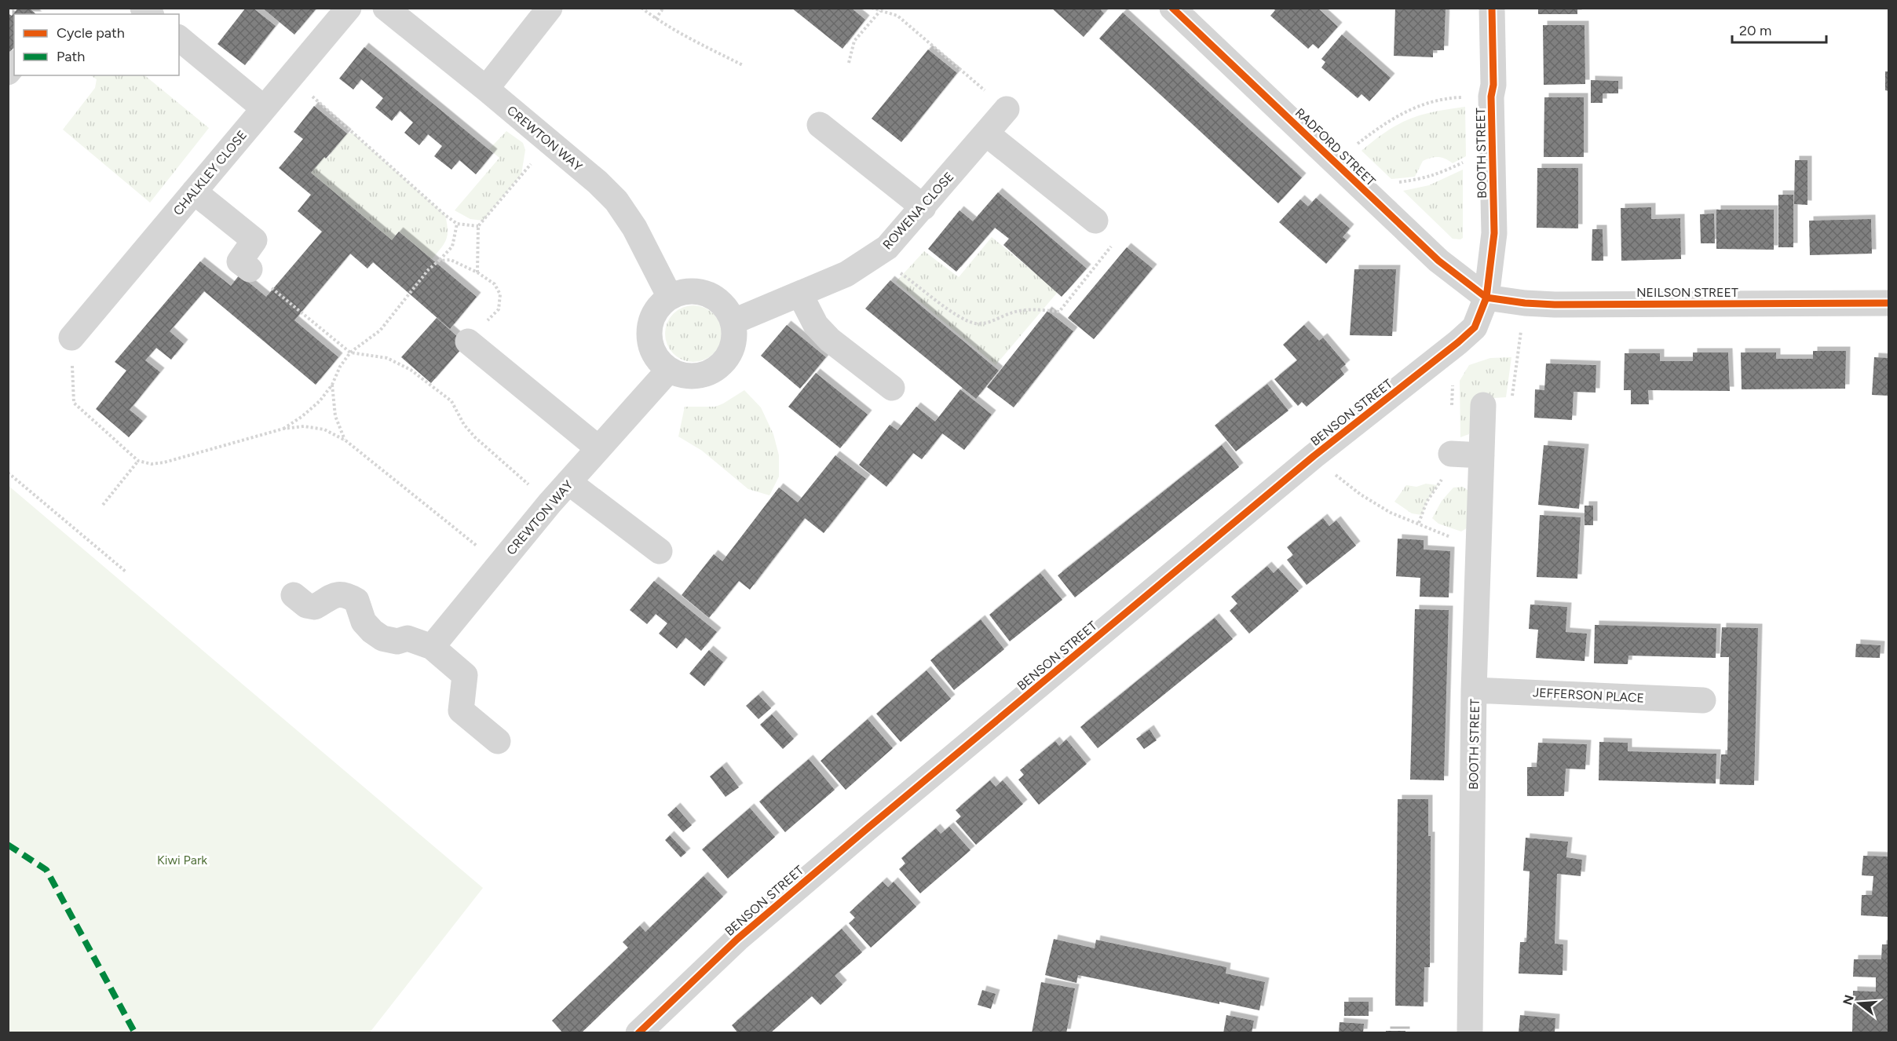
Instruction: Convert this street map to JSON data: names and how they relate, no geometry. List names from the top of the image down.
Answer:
{
  "streets": {
    "street": [
      "CREWTON WAY",
      "RADFORD STREET",
      "BOOTH STREET",
      "CHALKLEY CLOSE",
      "ROWENA CLOSE",
      "NEILSON STREET",
      "BENSON STREET",
      "JEFFERSON PLACE"
    ]
  },
  "crossings": [
    ["CREWTON WAY", "ROWENA CLOSE"],
    ["RADFORD STREET", "BOOTH STREET"],
    ["RADFORD STREET", "NEILSON STREET"],
    ["RADFORD STREET", "BENSON STREET"],
    ["BOOTH STREET", "NEILSON STREET"],
    ["BOOTH STREET", "BENSON STREET"],
    ["BOOTH STREET", "JEFFERSON PLACE"],
    ["NEILSON STREET", "BENSON STREET"]
  ],
  "parks": ["Kiwi Park"],
  "legend": ["Cycle path", "Path"],
  "scale_bar": "20 m",
  "north": "left"
}
